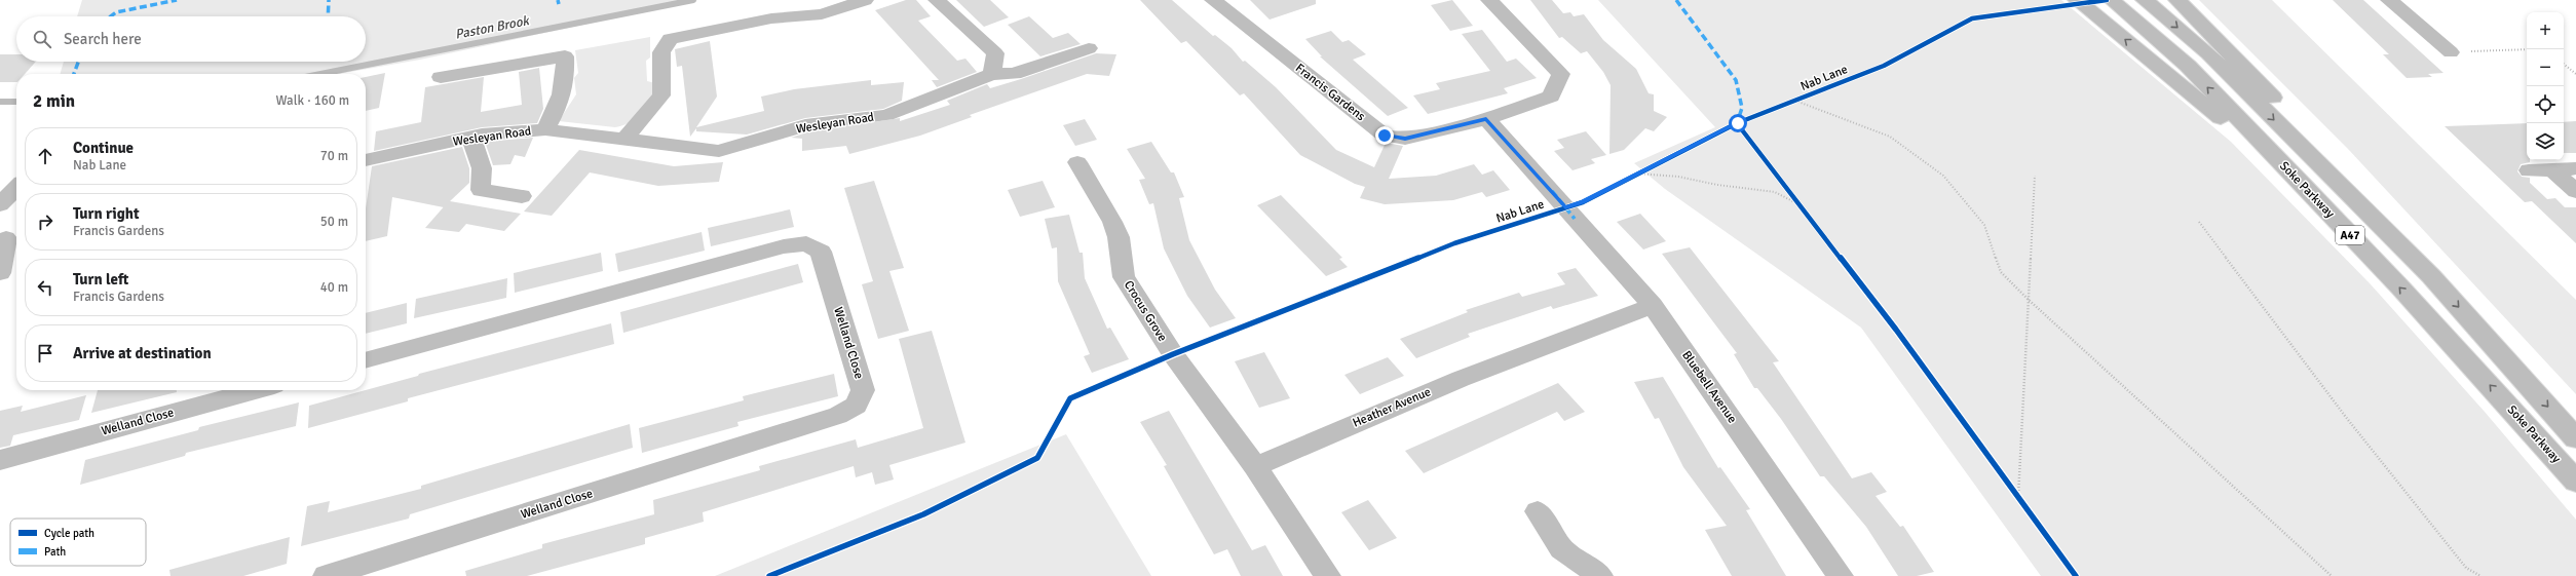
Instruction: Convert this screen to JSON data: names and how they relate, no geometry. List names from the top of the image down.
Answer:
{
  "streets": {
    "highway": ["Soke Parkway", "A47"],
    "street": [
      "Francis Gardens",
      "Wesleyan Road",
      "Crocus Grove",
      "Welland Close",
      "Bluebell Avenue",
      "Heather Avenue"
    ],
    "cycle path": ["Nab Lane"]
  },
  "crossings": [
    ["Francis Gardens", "Bluebell Avenue"],
    ["Soke Parkway", "A47"],
    ["Crocus Grove", "Heather Avenue"],
    ["Bluebell Avenue", "Heather Avenue"]
  ],
  "water": ["Paston Brook"],
  "legend": ["Cycle path", "Path"],
  "page": {
    "map_buttons": ["+", "−"],
    "search": "Search here",
    "heading": ["2 min", "Walk · 160 m"],
    "list": [
      ["Continue", "Nab Lane", "70 m"],
      ["Turn right", "Francis Gardens", "50 m"],
      ["Turn left", "Francis Gardens", "40 m"],
      "Arrive at destination"
    ]
  }
}
